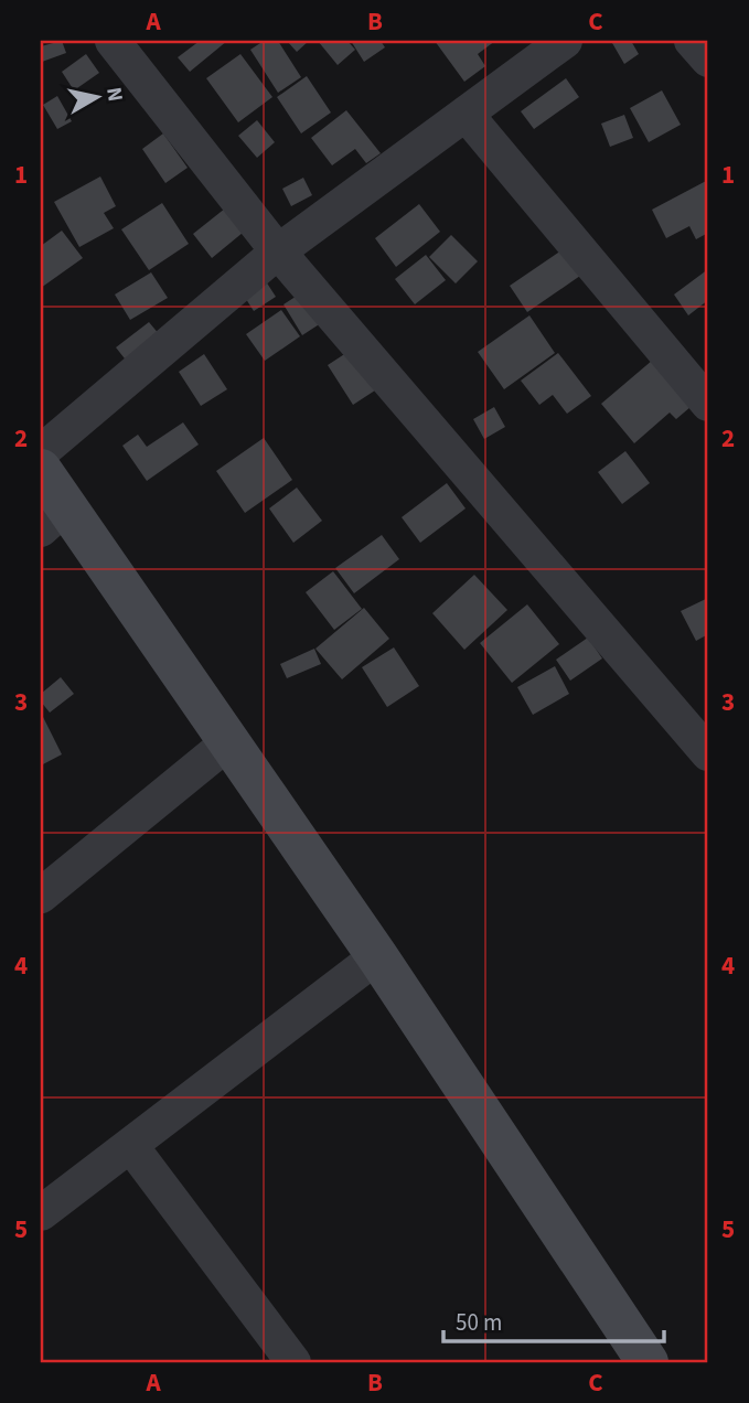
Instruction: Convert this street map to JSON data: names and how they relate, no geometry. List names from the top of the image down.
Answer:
{
  "scale_bar": "50 m",
  "north": "right",
  "grid": {
    "columns": ["A", "B", "C"],
    "rows": [
      "1",
      "2",
      "3",
      "4",
      "5"
    ]
  }
}
